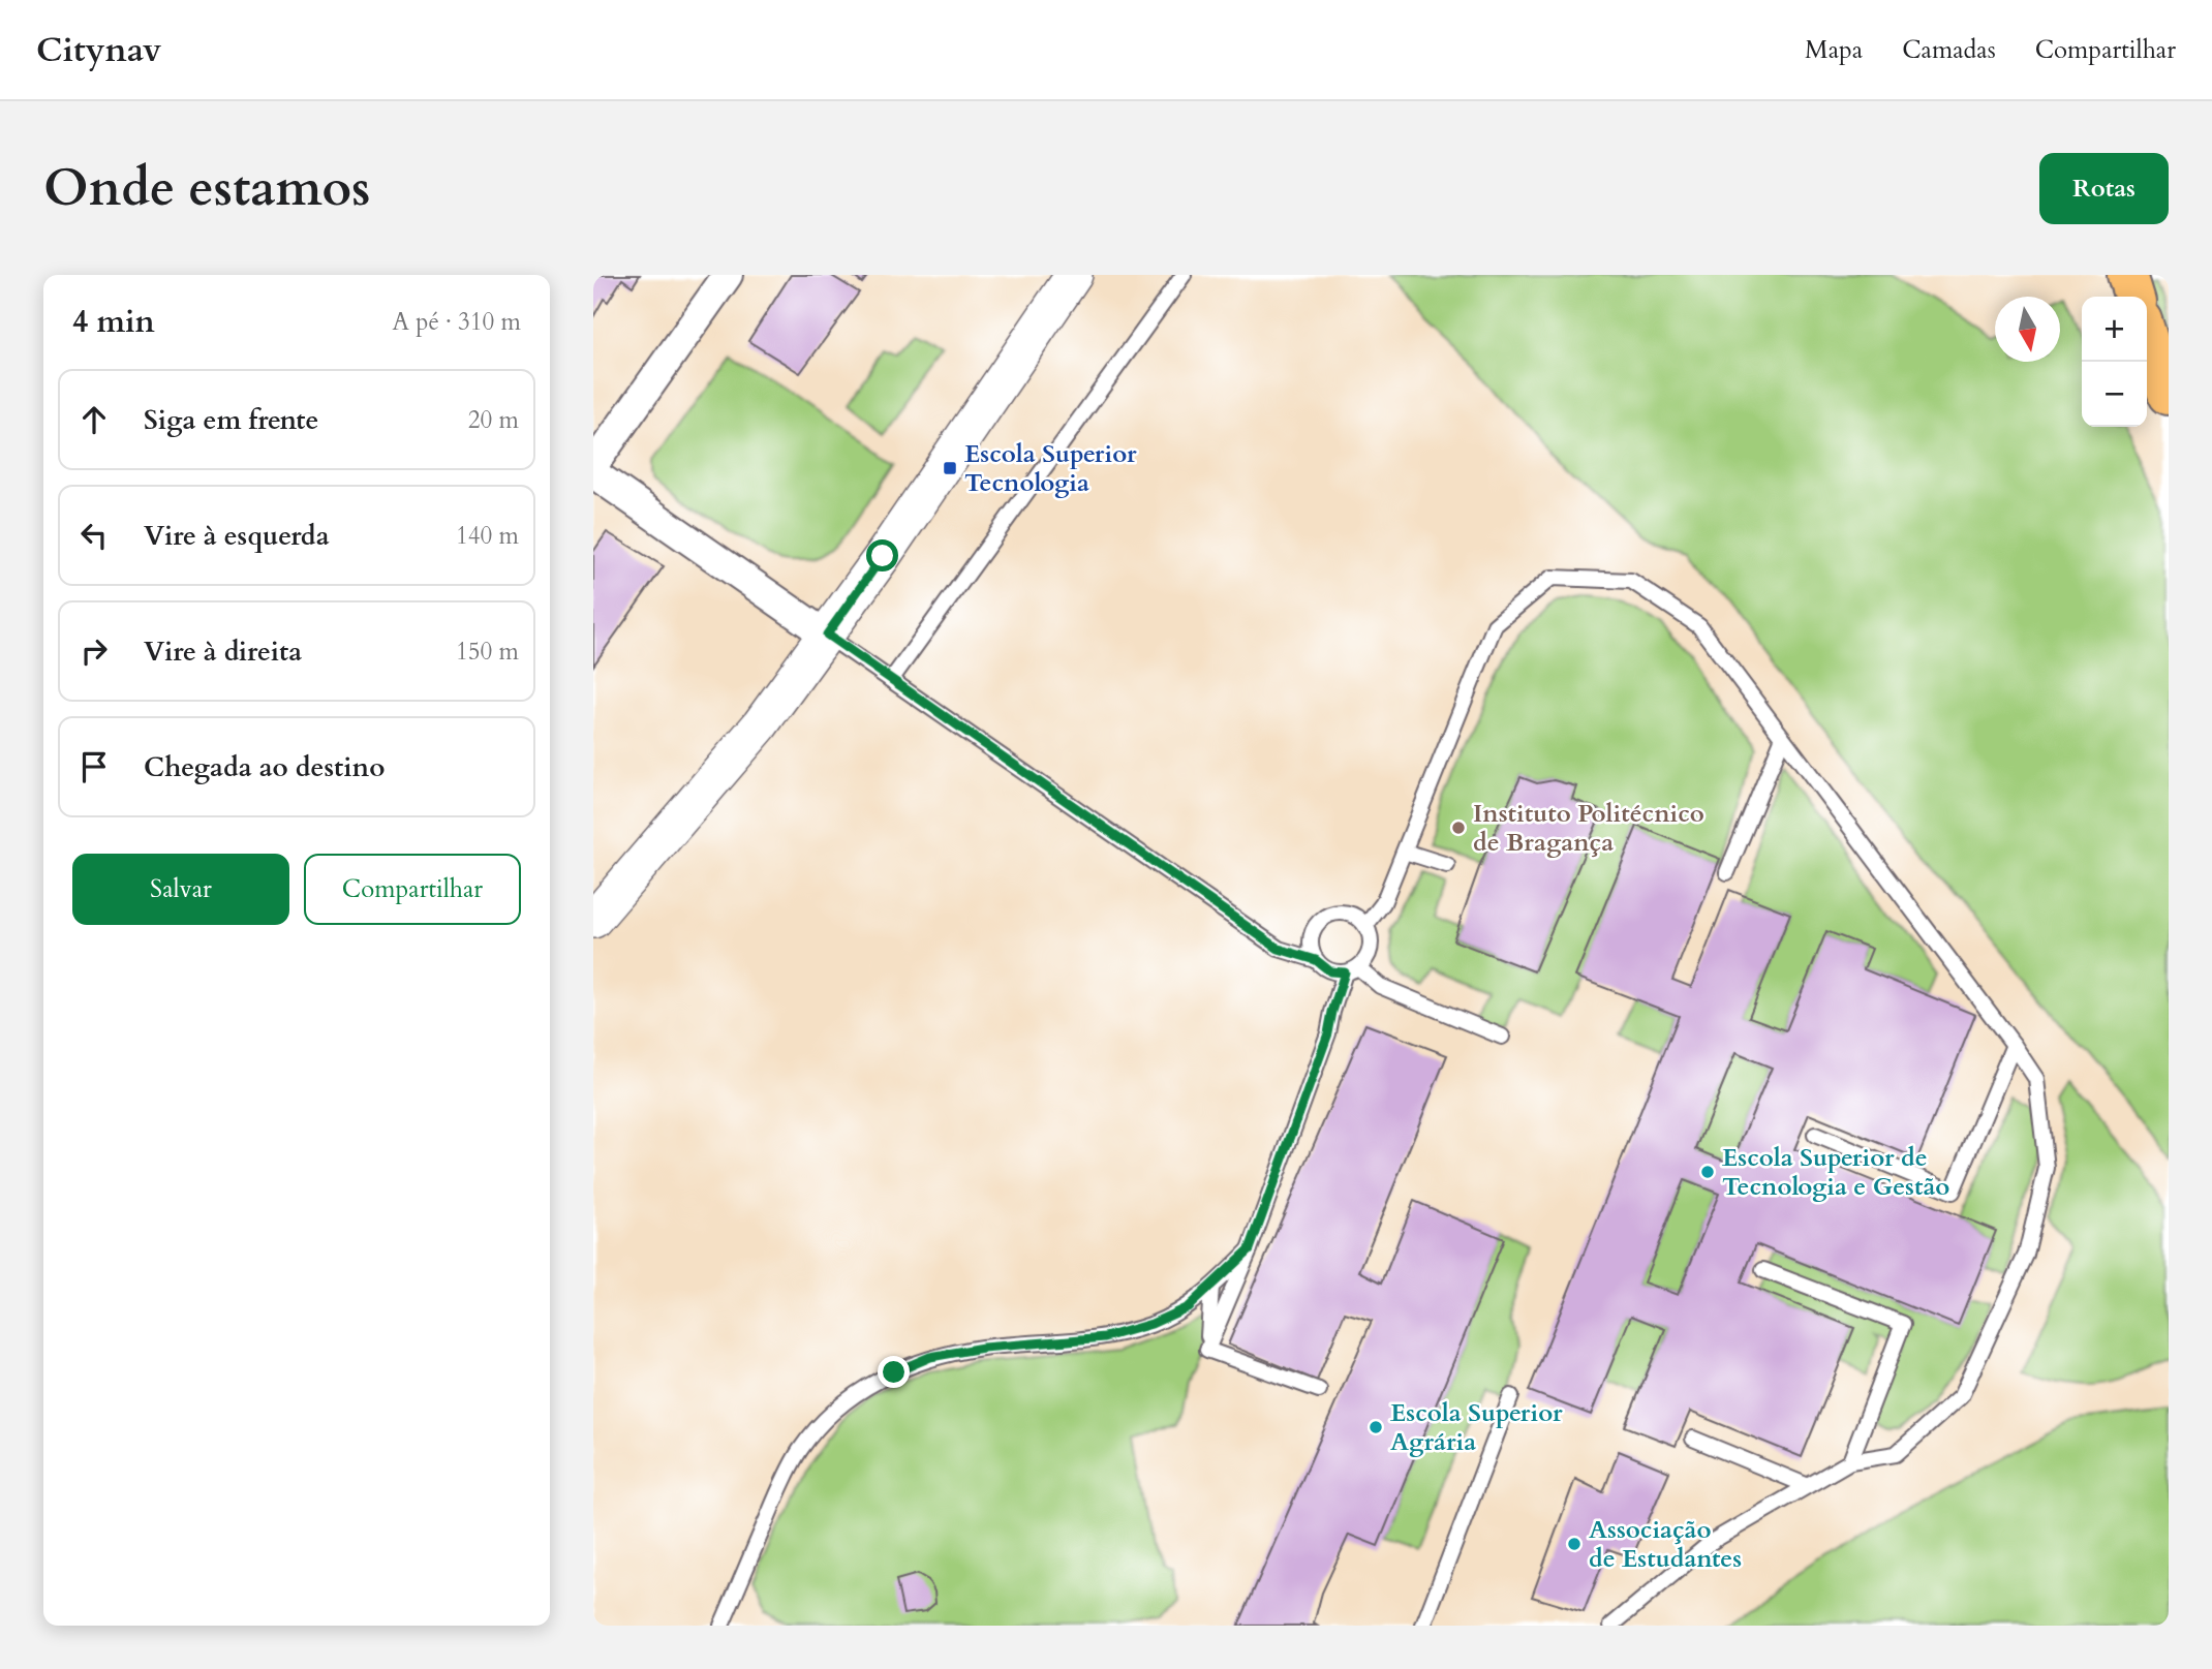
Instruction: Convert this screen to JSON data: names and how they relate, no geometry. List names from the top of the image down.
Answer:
{
  "places": {
    "transit": ["Escola Superior Tecnologia"],
    "other": [
      "Instituto Politécnico de Bragança",
      "Escola Superior de Tecnologia e Gestão",
      "Escola Superior Agrária",
      "Associação de Estudantes"
    ]
  },
  "north": "bottom",
  "page": {
    "header": "Citynav",
    "nav": ["Mapa", "Camadas", "Compartilhar"],
    "buttons": [
      "Rotas",
      ["Salvar", "Compartilhar"]
    ],
    "title": "Onde estamos",
    "heading": ["4 min", "A pé · 310 m"],
    "map_buttons": ["+", "−"],
    "list": [
      ["Siga em frente", "20 m"],
      ["Vire à esquerda", "140 m"],
      ["Vire à direita", "150 m"],
      "Chegada ao destino"
    ]
  }
}
